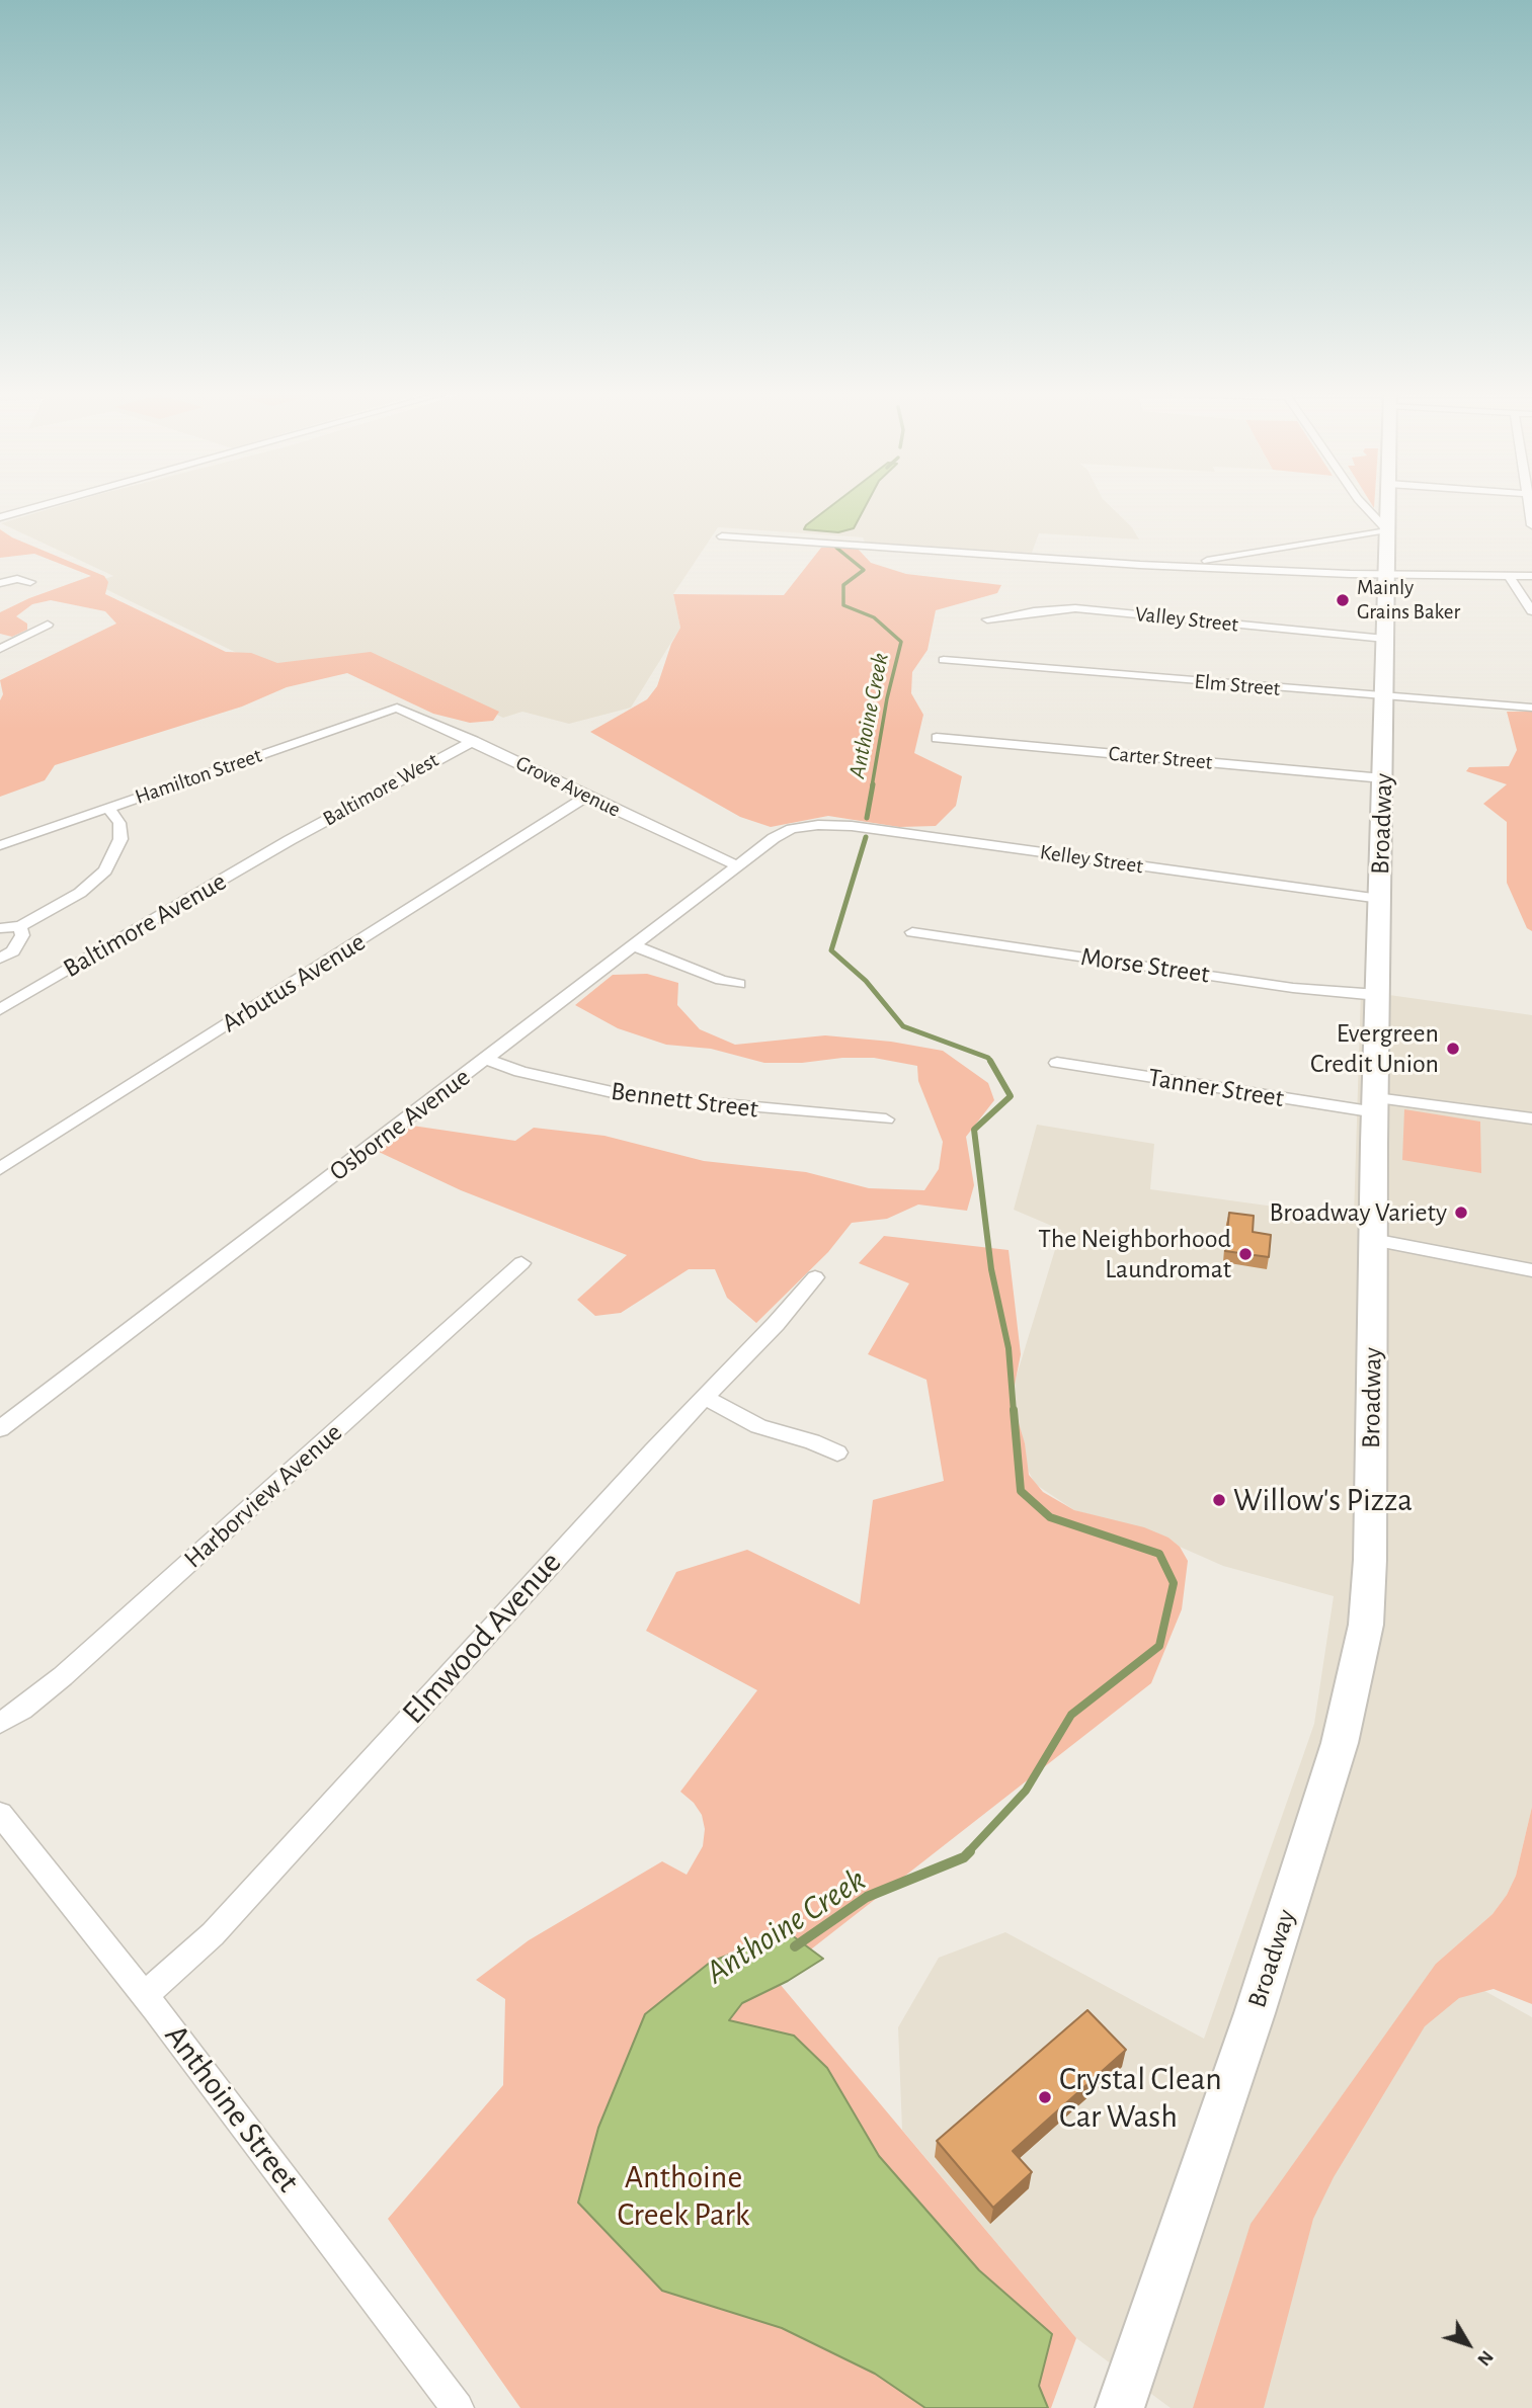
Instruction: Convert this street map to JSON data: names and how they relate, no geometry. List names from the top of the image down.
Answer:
{
  "streets": {
    "main road": ["Broadway"],
    "street": [
      "Valley Street",
      "Elm Street",
      "Carter Street",
      "Hamilton Street",
      "Grove Avenue",
      "Baltimore West",
      "Kelley Street",
      "Baltimore Avenue",
      "Morse Street",
      "Arbutus Avenue",
      "Tanner Street",
      "Bennett Street",
      "Osborne Avenue",
      "Harborview Avenue",
      "Elmwood Avenue",
      "Anthoine Street"
    ]
  },
  "crossings": [
    ["Valley Street", "Broadway"],
    ["Elm Street", "Broadway"],
    ["Carter Street", "Broadway"],
    ["Hamilton Street", "Grove Avenue"],
    ["Grove Avenue", "Baltimore West"],
    ["Grove Avenue", "Arbutus Avenue"],
    ["Grove Avenue", "Osborne Avenue"],
    ["Baltimore West", "Baltimore Avenue"],
    ["Broadway", "Kelley Street"],
    ["Broadway", "Morse Street"],
    ["Broadway", "Tanner Street"],
    ["Kelley Street", "Osborne Avenue"],
    ["Bennett Street", "Osborne Avenue"],
    ["Elmwood Avenue", "Anthoine Street"]
  ],
  "water": ["Anthoine Creek"],
  "parks": ["Anthoine Creek Park"],
  "places": [
    "Mainly Grains Baker",
    "Evergreen Credit Union",
    "Broadway Variety",
    "The Neighborhood Laundromat",
    "Willow's Pizza",
    "Crystal Clean Car Wash"
  ],
  "north": "bottom right"
}
